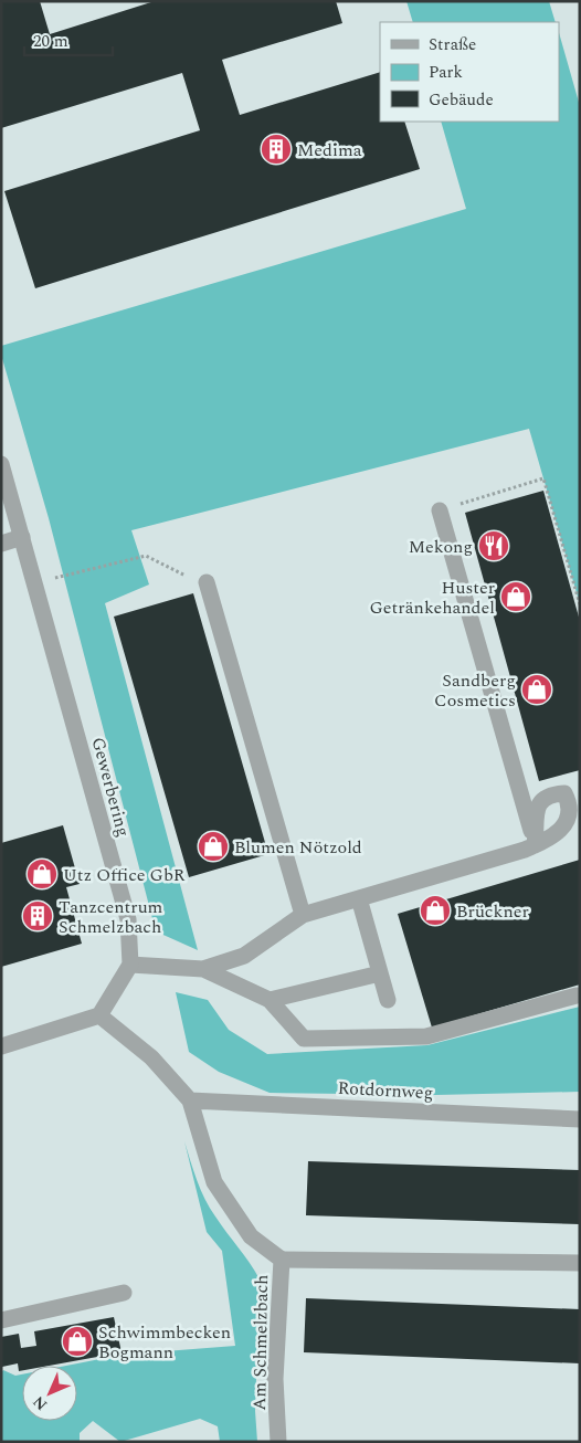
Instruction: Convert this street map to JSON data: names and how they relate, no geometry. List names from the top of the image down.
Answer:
{
  "streets": {
    "street": ["Gewerbering", "Rotdornweg", "Am Schmelzbach"]
  },
  "crossings": [
    ["Rotdornweg", "Am Schmelzbach"]
  ],
  "places": {
    "building": ["Medima", "Tanzcentrum Schmelzbach"],
    "restaurant": ["Mekong"],
    "shop": [
      "Huster Getränkehandel",
      "Sandberg Cosmetics",
      "Blumen Nötzold",
      "Utz Office GbR",
      "Brückner",
      "Schwimmbecken Bogmann"
    ]
  },
  "legend": ["Straße", "Park", "Gebäude"],
  "scale_bar": "20 m",
  "north": "bottom left"
}
